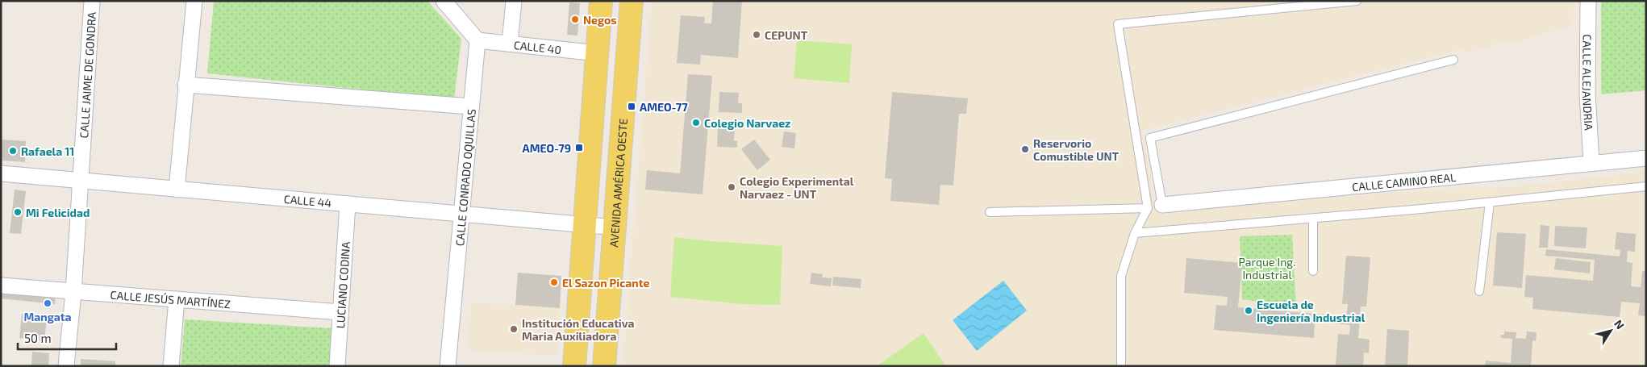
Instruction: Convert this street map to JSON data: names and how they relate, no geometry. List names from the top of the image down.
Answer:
{
  "streets": {
    "main road": ["AVENIDA AMÉRICA OESTE"],
    "street": [
      "CALLE 40",
      "CALLE JAIME DE GONDRA",
      "CALLE ALEJANDRIA",
      "CALLE CONRADO OQUILLAS",
      "CALLE CAMINO REAL",
      "CALLE 44",
      "LUCIANO CODINA",
      "CALLE JESÚS MARTÍNEZ"
    ]
  },
  "crossings": [
    ["CALLE 40", "CALLE CONRADO OQUILLAS"],
    ["CALLE JAIME DE GONDRA", "CALLE 44"],
    ["CALLE JAIME DE GONDRA", "CALLE JESÚS MARTÍNEZ"],
    ["CALLE ALEJANDRIA", "CALLE CAMINO REAL"],
    ["CALLE CONRADO OQUILLAS", "CALLE 44"],
    ["AVENIDA AMÉRICA OESTE", "CALLE 44"],
    ["CALLE 44", "LUCIANO CODINA"],
    ["LUCIANO CODINA", "CALLE JESÚS MARTÍNEZ"]
  ],
  "parks": ["Parque Ing. Industrial"],
  "places": {
    "other": [
      "Negos",
      "CEPUNT",
      "Colegio Narvaez",
      "Reservorio Comustible UNT",
      "Rafaela 11",
      "Colegio Experimental Narvaez - UNT",
      "Mi Felicidad",
      "El Sazon Picante",
      "Mangata",
      "Escuela de Ingeniería Industrial",
      "Institución Educativa Maria Auxiliadora"
    ],
    "transit": ["AMEO-77", "AMEO-79"]
  },
  "scale_bar": "50 m",
  "north": "top right"
}
